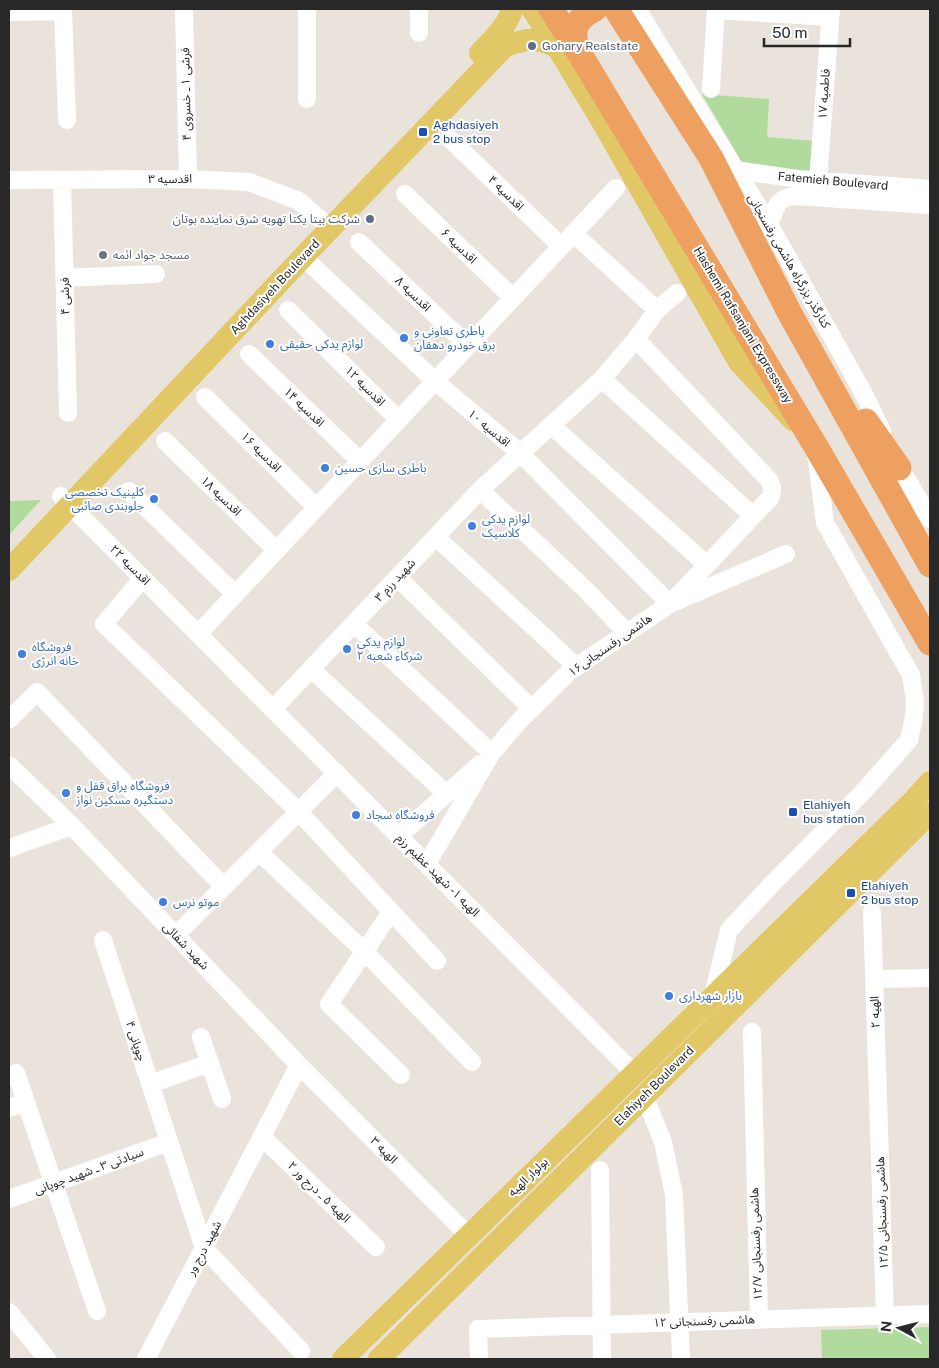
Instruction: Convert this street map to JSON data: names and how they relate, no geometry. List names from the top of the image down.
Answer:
{
  "streets": {
    "highway": ["Hashemi Rafsanjani Expressway"],
    "main road": ["Aghdasiyeh Boulevard", "Elahiyeh Boulevard", "بولوار الهیه"],
    "street": [
      "فرشی ۱ ـ خسروی ۴",
      "فاطمیه ۱۷",
      "اقدسیه ۳",
      "Fatemieh Boulevard",
      "اقدسیه ۴",
      "اقدسیه ۶",
      "کنارگذر بزرگراه هاشمی رفسنجانی",
      "اقدسیه ۸",
      "فرشی ۴",
      "اقدسیه ۱۲",
      "اقدسیه ۱۴",
      "اقدسیه ۱۰",
      "اقدسیه ۱۶",
      "اقدسیه ۱۸",
      "اقدسیه ۲۲",
      "شهید رزم ۳",
      "هاشمی رفسنجانی۱۶",
      "الهیه ۱ - شهید عظیم رزم",
      "شهید شفائی",
      "الهیه ۲",
      "چوپانی ۴",
      "الهیه ۳",
      "سیادتی ۳ ـ شهید چوپانی",
      "الهیه ۵ ـ درج ور ۲",
      "هاشمی رفسنجانی ۱۲/۵",
      "هاشمی رفسنجانی ۱۲/۷",
      "شهید درج ور",
      "هاشمی رفسنجانی ۱۲"
    ]
  },
  "crossings": [
    ["فرشی ۱ ـ خسروی ۴", "اقدسیه ۳"],
    ["فاطمیه ۱۷", "Fatemieh Boulevard"],
    ["اقدسیه ۳", "Aghdasiyeh Boulevard"],
    ["اقدسیه ۳", "فرشی ۴"],
    ["Fatemieh Boulevard", "کنارگذر بزرگراه هاشمی رفسنجانی"],
    ["اقدسیه ۴", "شهید رزم ۳"],
    ["Aghdasiyeh Boulevard", "Hashemi Rafsanjani Expressway"],
    ["Aghdasiyeh Boulevard", "اقدسیه ۱۰"],
    ["Aghdasiyeh Boulevard", "اقدسیه ۲۲"],
    ["اقدسیه ۱۰", "شهید رزم ۳"],
    ["اقدسیه ۱۰", "هاشمی رفسنجانی۱۶"],
    ["اقدسیه ۲۲", "الهیه ۱ - شهید عظیم رزم"],
    ["شهید رزم ۳", "الهیه ۱ - شهید عظیم رزم"],
    ["هاشمی رفسنجانی۱۶", "الهیه ۱ - شهید عظیم رزم"],
    ["الهیه ۱ - شهید عظیم رزم", "بولوار الهیه"],
    ["شهید شفائی", "الهیه ۳"],
    ["شهید شفائی", "شهید درج ور"],
    ["الهیه ۲", "هاشمی رفسنجانی ۱۲/۵"],
    ["چوپانی ۴", "سیادتی ۳ ـ شهید چوپانی"],
    ["چوپانی ۴", "شهید درج ور"],
    ["الهیه ۳", "بولوار الهیه"],
    ["الهیه ۳", "شهید درج ور"],
    ["الهیه ۵ ـ درج ور ۲", "شهید درج ور"],
    ["هاشمی رفسنجانی ۱۲/۵", "هاشمی رفسنجانی ۱۲"],
    ["هاشمی رفسنجانی ۱۲/۷", "هاشمی رفسنجانی ۱۲"]
  ],
  "places": {
    "other": [
      "Gohary Realstate",
      "شرکت بیتا یکتا تهویه شرق نماینده بوتان",
      "مسجد جواد ائمه",
      "باطری تعاونی و برق خودرو دهقان",
      "لوازم یدکی حقیقی",
      "باطری سازی حسین",
      "کلینیک تخصصی جلوبندی صائبی",
      "لوازم یدکی کلاسیک",
      "لوازم یدکی شرکاء شعبه ۲",
      "فروشگاه خانه انرژی",
      "فروشگاه یراق قفل و دستگیره مسکین نواز",
      "فروشگاه سجاد",
      "موتو نرس",
      "بازار شهرداری"
    ],
    "transit": ["Aghdasiyeh 2 bus stop", "Elahiyeh bus station", "Elahiyeh 2 bus stop"]
  },
  "scale_bar": "50 m",
  "north": "left"
}
